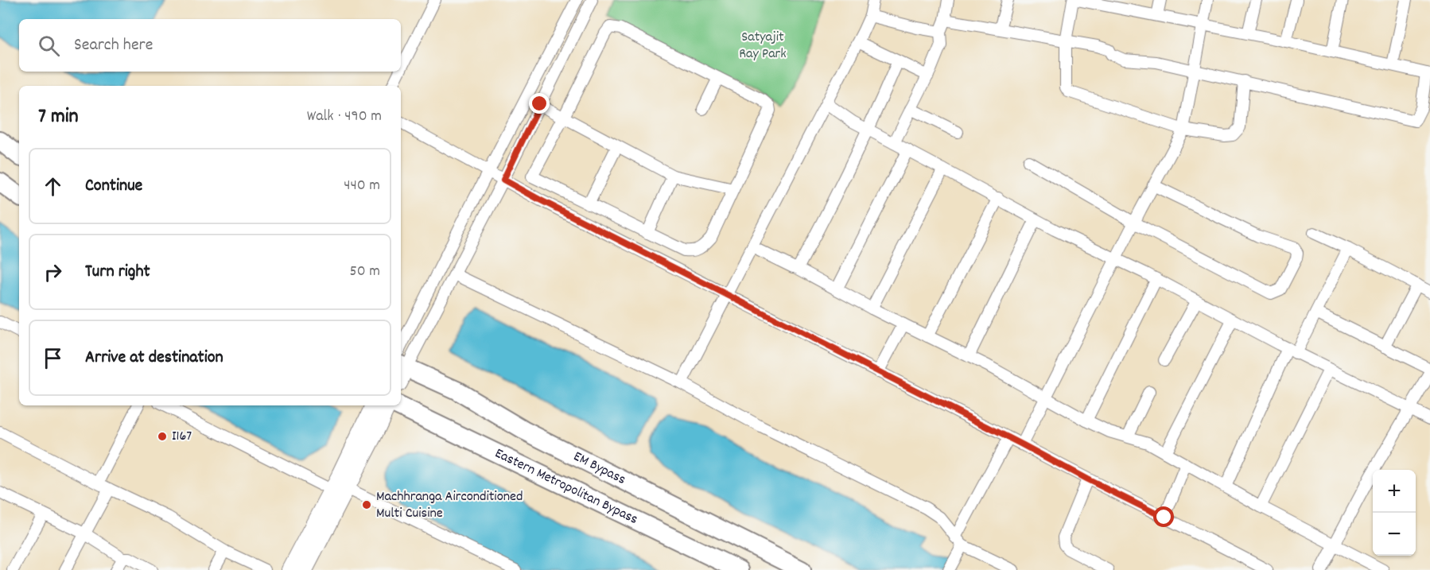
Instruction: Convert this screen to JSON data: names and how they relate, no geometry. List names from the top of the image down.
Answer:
{
  "streets": {
    "main road": ["EM Bypass", "Eastern Metropolitan Bypass"]
  },
  "parks": ["Satyajit Ray Park"],
  "places": ["I167", "Machhranga Airconditioned Multi Cuisine"],
  "page": {
    "search": "Search here",
    "heading": ["7 min", "Walk · 490 m"],
    "list": [
      ["Continue", "440 m"],
      ["Turn right", "50 m"],
      "Arrive at destination"
    ],
    "map_buttons": ["+", "−"]
  }
}
